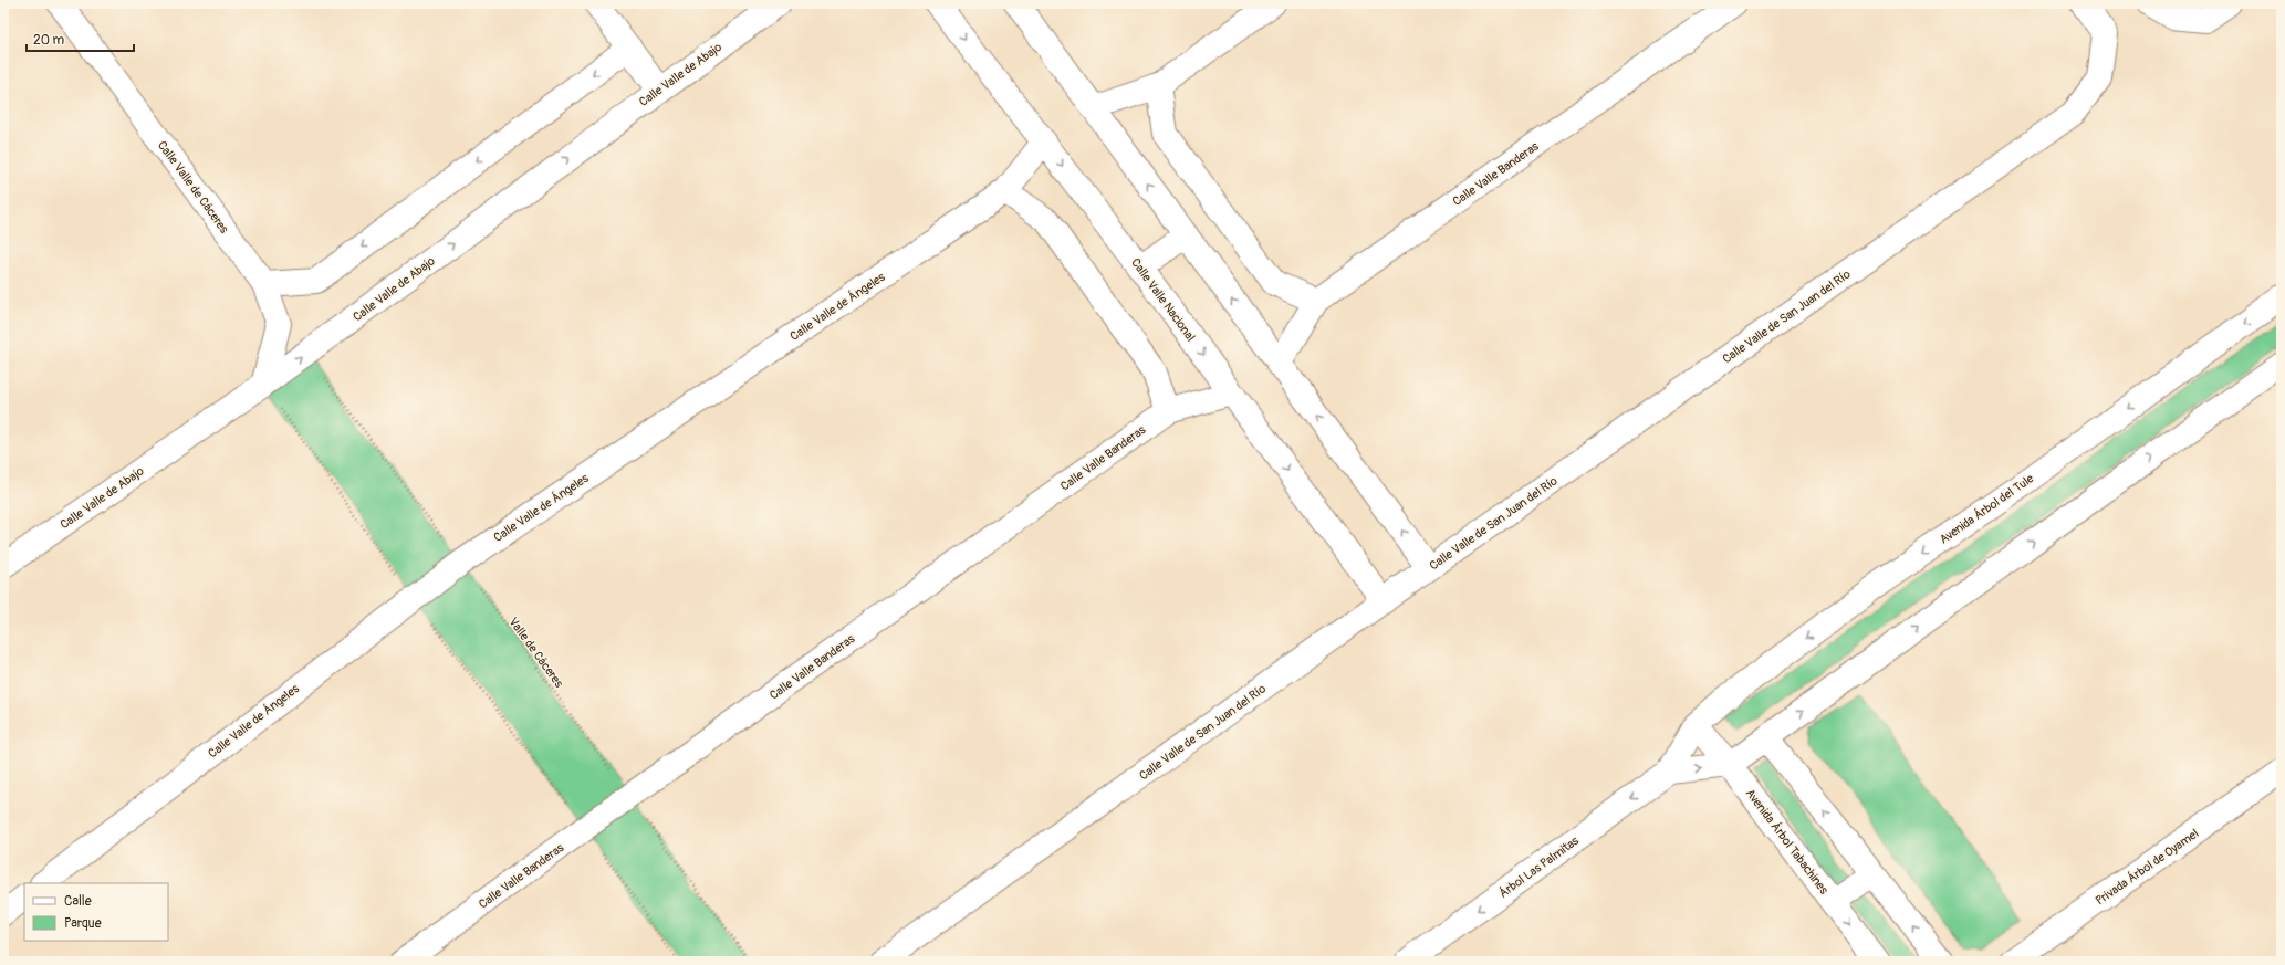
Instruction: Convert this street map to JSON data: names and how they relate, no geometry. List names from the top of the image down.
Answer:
{
  "streets": {
    "street": [
      "Calle Valle de Abajo",
      "Calle Valle Banderas",
      "Calle Valle de Cáceres",
      "Calle Valle Nacional",
      "Calle Valle de Ángeles",
      "Calle Valle de San Juan del Río",
      "Avenida Árbol del Tule",
      "Avenida Árbol Tabachines",
      "Árbol Las Palmitas",
      "Privada Árbol de Oyamel"
    ],
    "path": ["Valle de Cáceres"]
  },
  "crossings": [
    ["Calle Valle de Abajo", "Calle Valle de Cáceres"],
    ["Calle Valle de Abajo", "Valle de Cáceres"],
    ["Calle Valle Banderas", "Calle Valle Nacional"],
    ["Calle Valle Banderas", "Valle de Cáceres"],
    ["Calle Valle Nacional", "Calle Valle de Ángeles"],
    ["Calle Valle Nacional", "Calle Valle de San Juan del Río"],
    ["Calle Valle de Ángeles", "Valle de Cáceres"],
    ["Avenida Árbol del Tule", "Avenida Árbol Tabachines"],
    ["Avenida Árbol del Tule", "Árbol Las Palmitas"],
    ["Avenida Árbol Tabachines", "Árbol Las Palmitas"]
  ],
  "legend": ["Calle", "Parque"],
  "scale_bar": "20 m"
}
